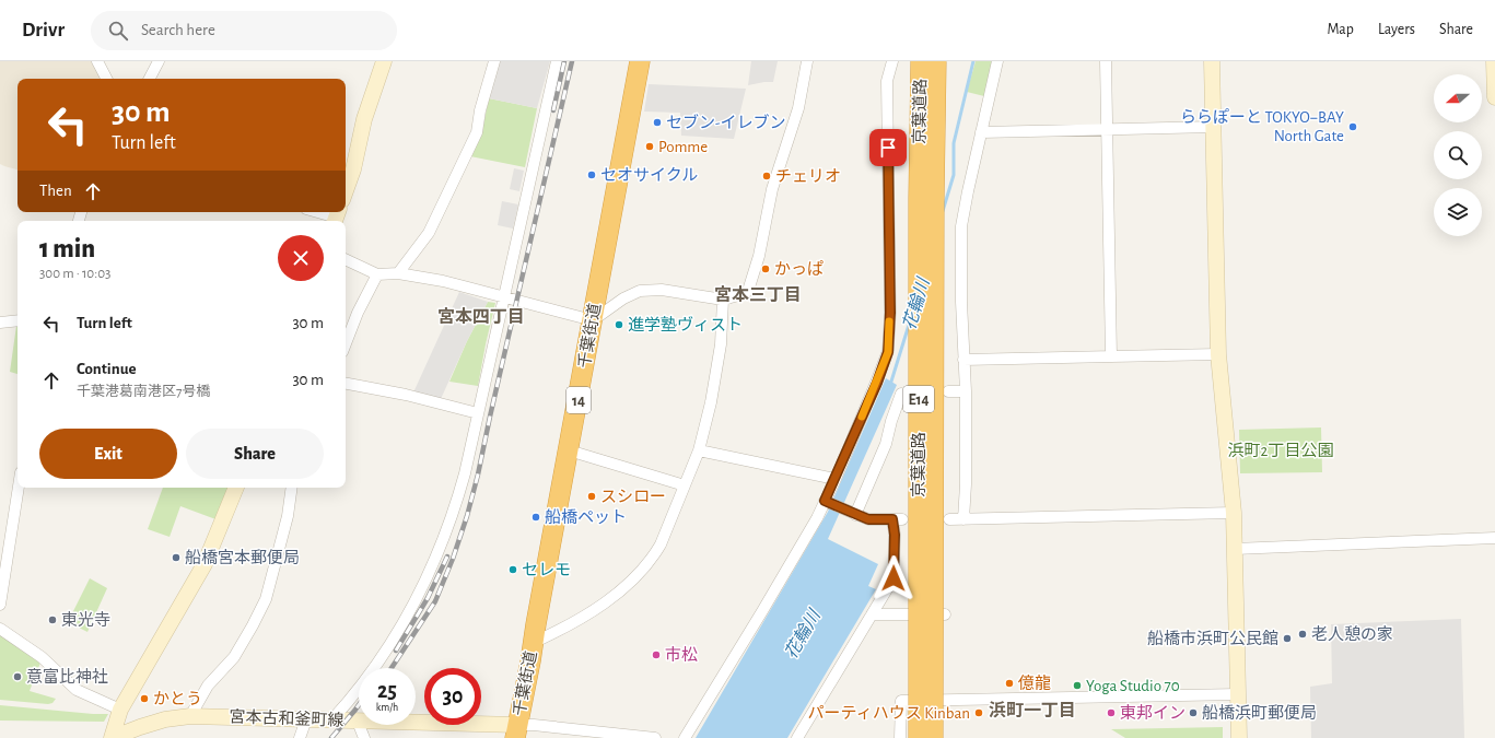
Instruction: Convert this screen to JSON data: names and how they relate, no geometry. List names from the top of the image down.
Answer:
{
  "streets": {
    "highway": [
      "京葉道路",
      "千葉街道",
      "E14",
      "14"
    ],
    "street": ["宮本古和釜町線"]
  },
  "crossings": [
    ["千葉街道", "宮本古和釜町線"]
  ],
  "districts": ["宮本三丁目", "宮本四丁目", "浜町一丁目"],
  "water": ["花輪川"],
  "parks": ["浜町2丁目公園"],
  "places": [
    "セブン-イレブン",
    "ららぽーと TOKYO−BAY North Gate",
    "Pomme",
    "セオサイクル",
    "チェリオ",
    "かっぱ",
    "進学塾ヴィスト",
    "スシロー",
    "船橋ペット",
    "船橋宮本郵便局",
    "セレモ",
    "東光寺",
    "老人憩の家",
    "船橋市浜町公民館",
    "市松",
    "意富比神社",
    "億龍",
    "Yoga Studio 70",
    "かとう",
    "パーティハウス Kinban",
    "東邦イン",
    "船橋浜町郵便局"
  ],
  "north": "left",
  "page": {
    "header": "Drivr",
    "search": "Search here",
    "nav": ["Map", "Layers", "Share"],
    "turn": ["30 m", "Turn left"],
    "then": "Then",
    "heading": ["1 min", "300 m · 10:03"],
    "list": [
      {
        "name": "Turn left",
        "value": "30 m"
      },
      {
        "name": "Continue",
        "note": "千葉港葛南港区7号橋",
        "value": "30 m"
      }
    ],
    "buttons": ["Exit", "Share"],
    "speed": "25 km/h",
    "limit": "30"
  }
}
